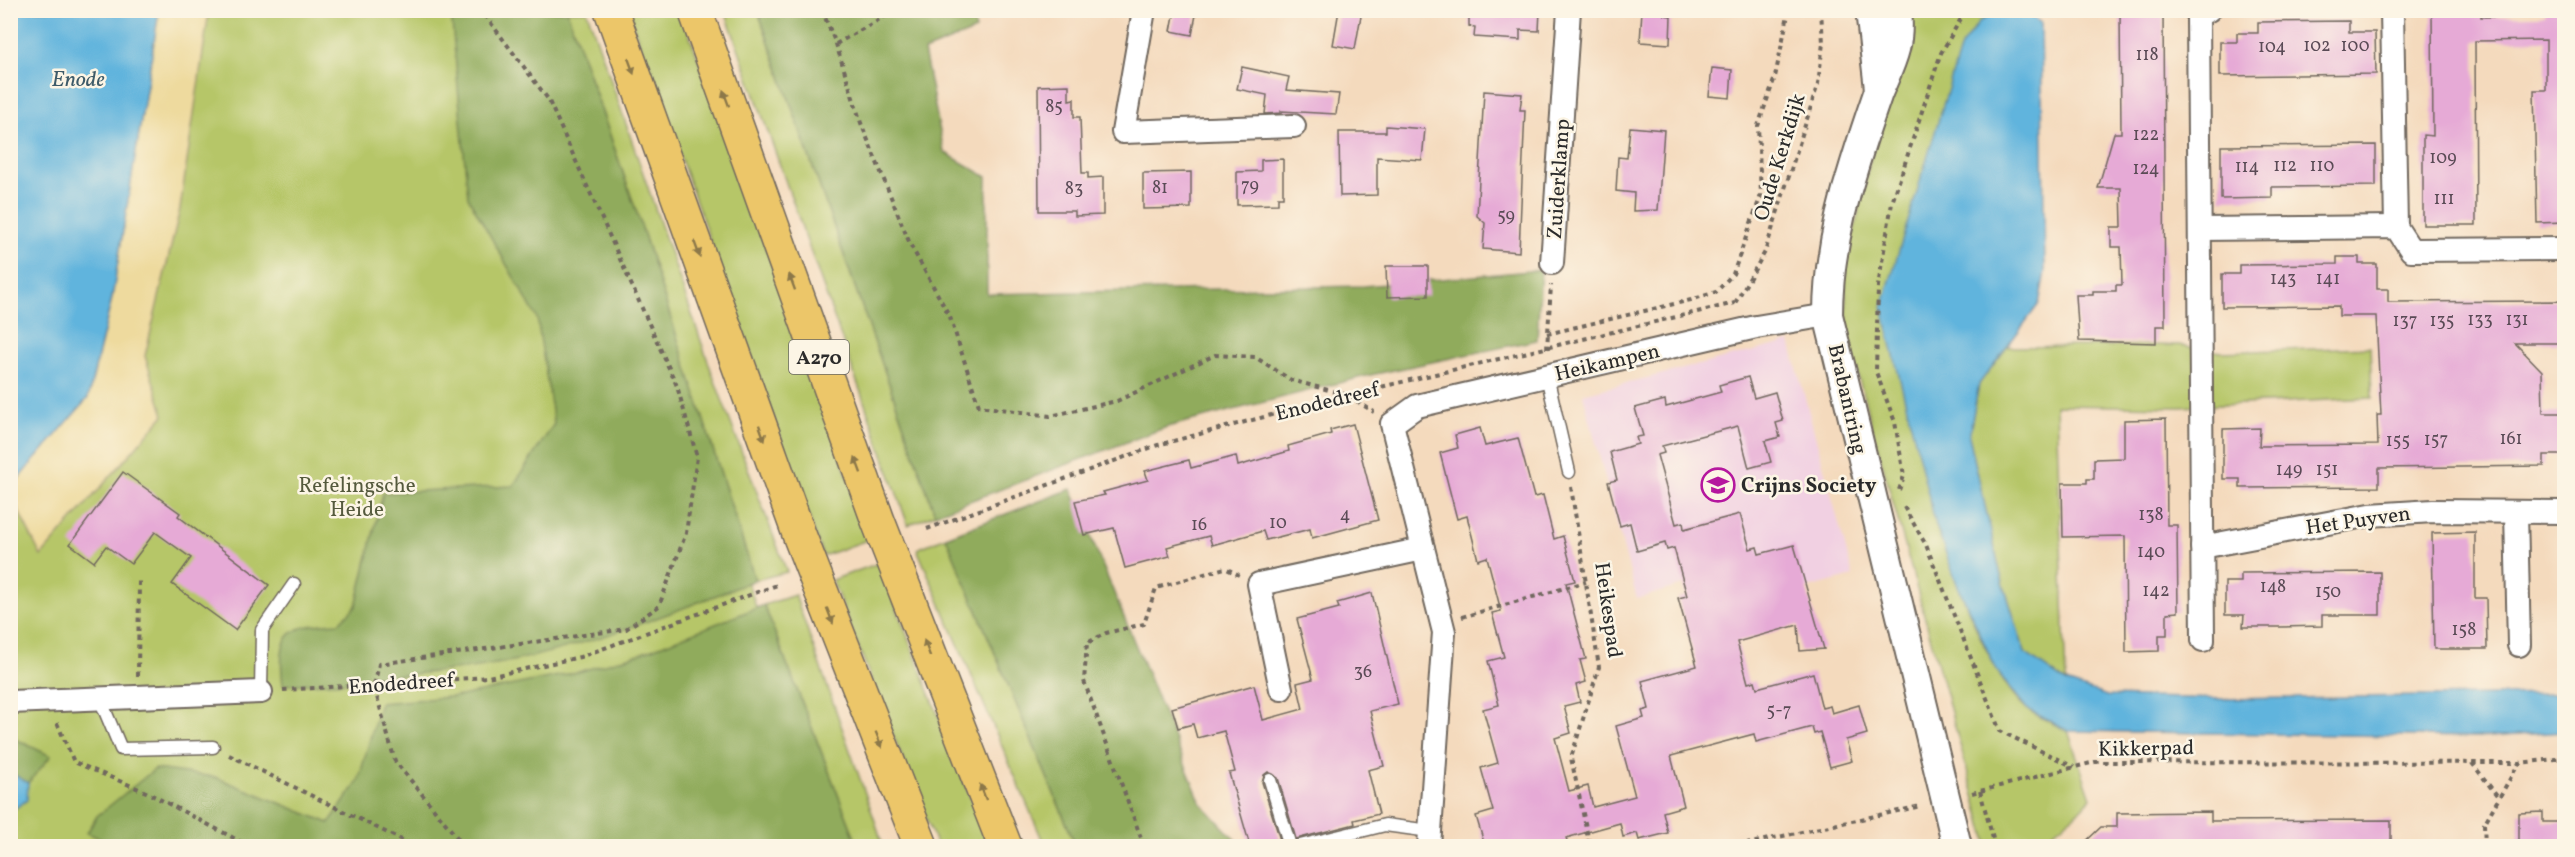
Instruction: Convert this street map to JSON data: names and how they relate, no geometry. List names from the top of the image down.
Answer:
{
  "streets": {
    "highway": ["A270"],
    "street": [
      "Zuiderklamp",
      "Heikampen",
      "Brabantring",
      "Het Puyven"
    ],
    "path": [
      "Oude Kerkdijk",
      "Enodedreef",
      "Heikespad",
      "Kikkerpad"
    ]
  },
  "crossings": [
    ["Oude Kerkdijk", "Enodedreef"],
    ["Zuiderklamp", "Enodedreef"],
    ["Heikampen", "Brabantring"],
    ["Brabantring", "Kikkerpad"]
  ],
  "water": ["Enode"],
  "parks": ["Refelingsche Heide"],
  "places": {
    "school or university": ["Crijns Society"]
  },
  "house_numbers": [
    "102",
    "100",
    "104",
    "118",
    "85",
    "122",
    "109",
    "112",
    "110",
    "114",
    "124",
    "79",
    "81",
    "83",
    "111",
    "59",
    "143",
    "141",
    "133",
    "131",
    "137",
    "135",
    "161",
    "157",
    "155",
    "149",
    "151",
    "4",
    "138",
    "10",
    "16",
    "140",
    "148",
    "142",
    "150",
    "158",
    "36",
    "5-7"
  ]
}
